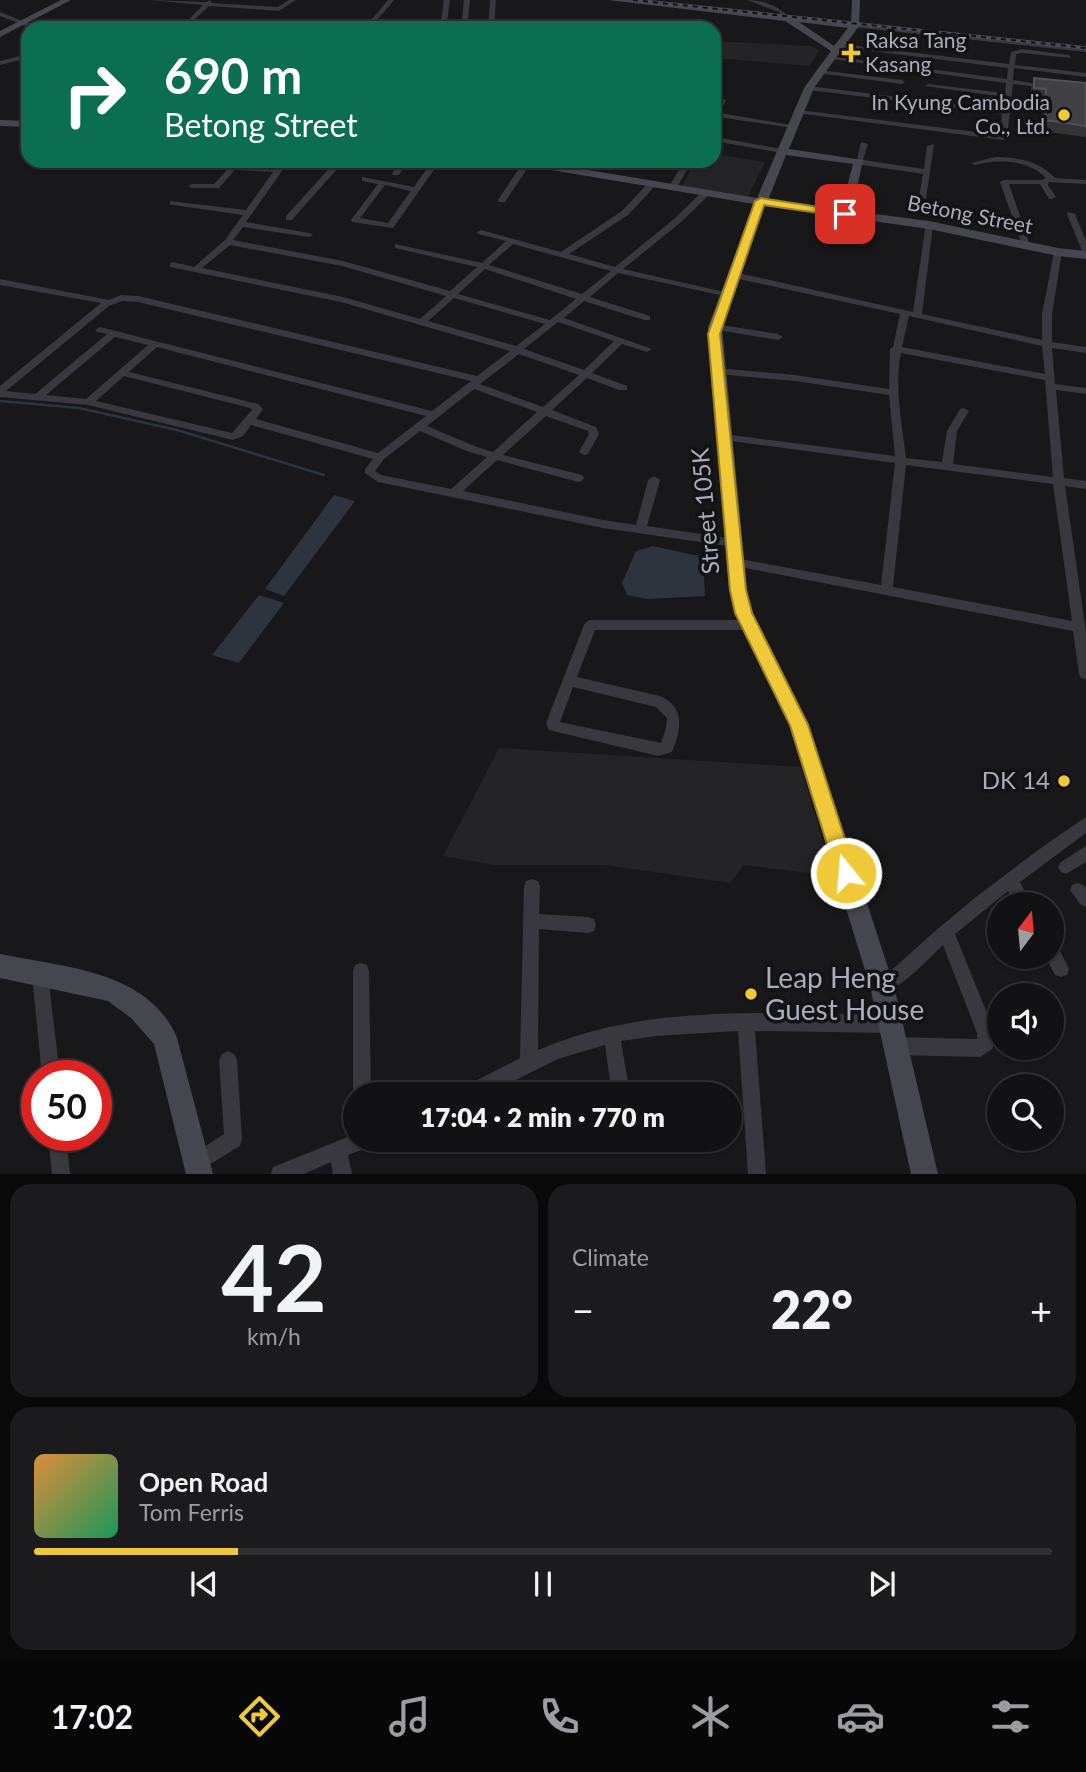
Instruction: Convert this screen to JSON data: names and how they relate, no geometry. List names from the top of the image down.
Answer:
{
  "streets": {
    "main road": ["Betong Street", "Street 105K"]
  },
  "crossings": [
    ["Betong Street", "Street 105K"]
  ],
  "places": {
    "health": ["Raksa Tang Kasang"],
    "other": ["In Kyung Cambodia Co., Ltd.", "DK 14", "Leap Heng Guest House"]
  },
  "north": "top",
  "page": {
    "turn": ["690 m", "Betong Street"],
    "limit": "50",
    "trip": "17:04 · 2 min · 770 m",
    "tile": [
      ["42", "km/h"],
      "Climate"
    ],
    "heat": ["−", "22°", "+"],
    "song": ["Open Road", "Tom Ferris"],
    "tabs": "17:02"
  }
}
